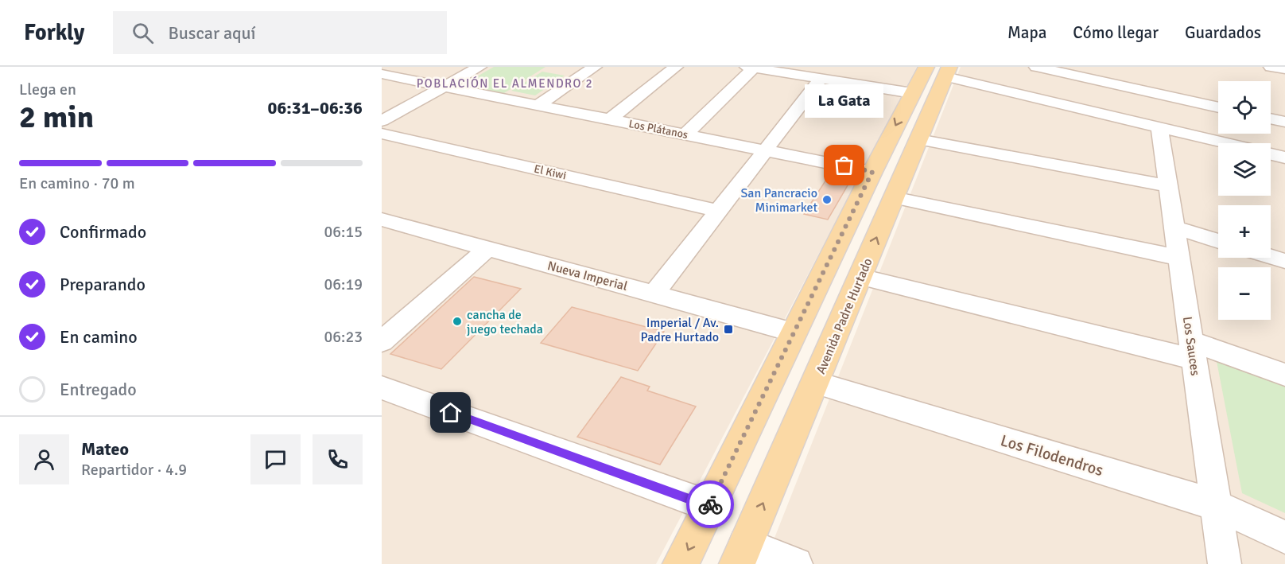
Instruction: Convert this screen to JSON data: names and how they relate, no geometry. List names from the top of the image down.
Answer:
{
  "streets": {
    "main road": ["Avenida Padre Hurtado"],
    "street": [
      "Los Plátanos",
      "El Kiwi",
      "Nueva Imperial",
      "Los Sauces",
      "Los Filodendros"
    ]
  },
  "crossings": [
    ["Avenida Padre Hurtado", "Los Filodendros"],
    ["Los Sauces", "Los Filodendros"]
  ],
  "districts": ["POBLACIÓN EL ALMENDRO 2"],
  "places": {
    "other": ["La Gata", "San Pancracio Minimarket", "cancha de juego techada"],
    "transit": ["Imperial / Av. Padre Hurtado"]
  },
  "page": {
    "header": "Forkly",
    "search": "Buscar aquí",
    "nav": ["Mapa", "Cómo llegar", "Guardados"],
    "heading": ["2 min", "Llega en", "06:31–06:36"],
    "panel": ["Mateo", "Repartidor · 4.9"],
    "map_buttons": ["+", "−"],
    "bubble": "La Gata",
    "bar": "En camino · 70 m",
    "list": [
      ["Confirmado", "06:15"],
      ["Preparando", "06:19"],
      ["En camino", "06:23"],
      "Entregado"
    ]
  }
}
